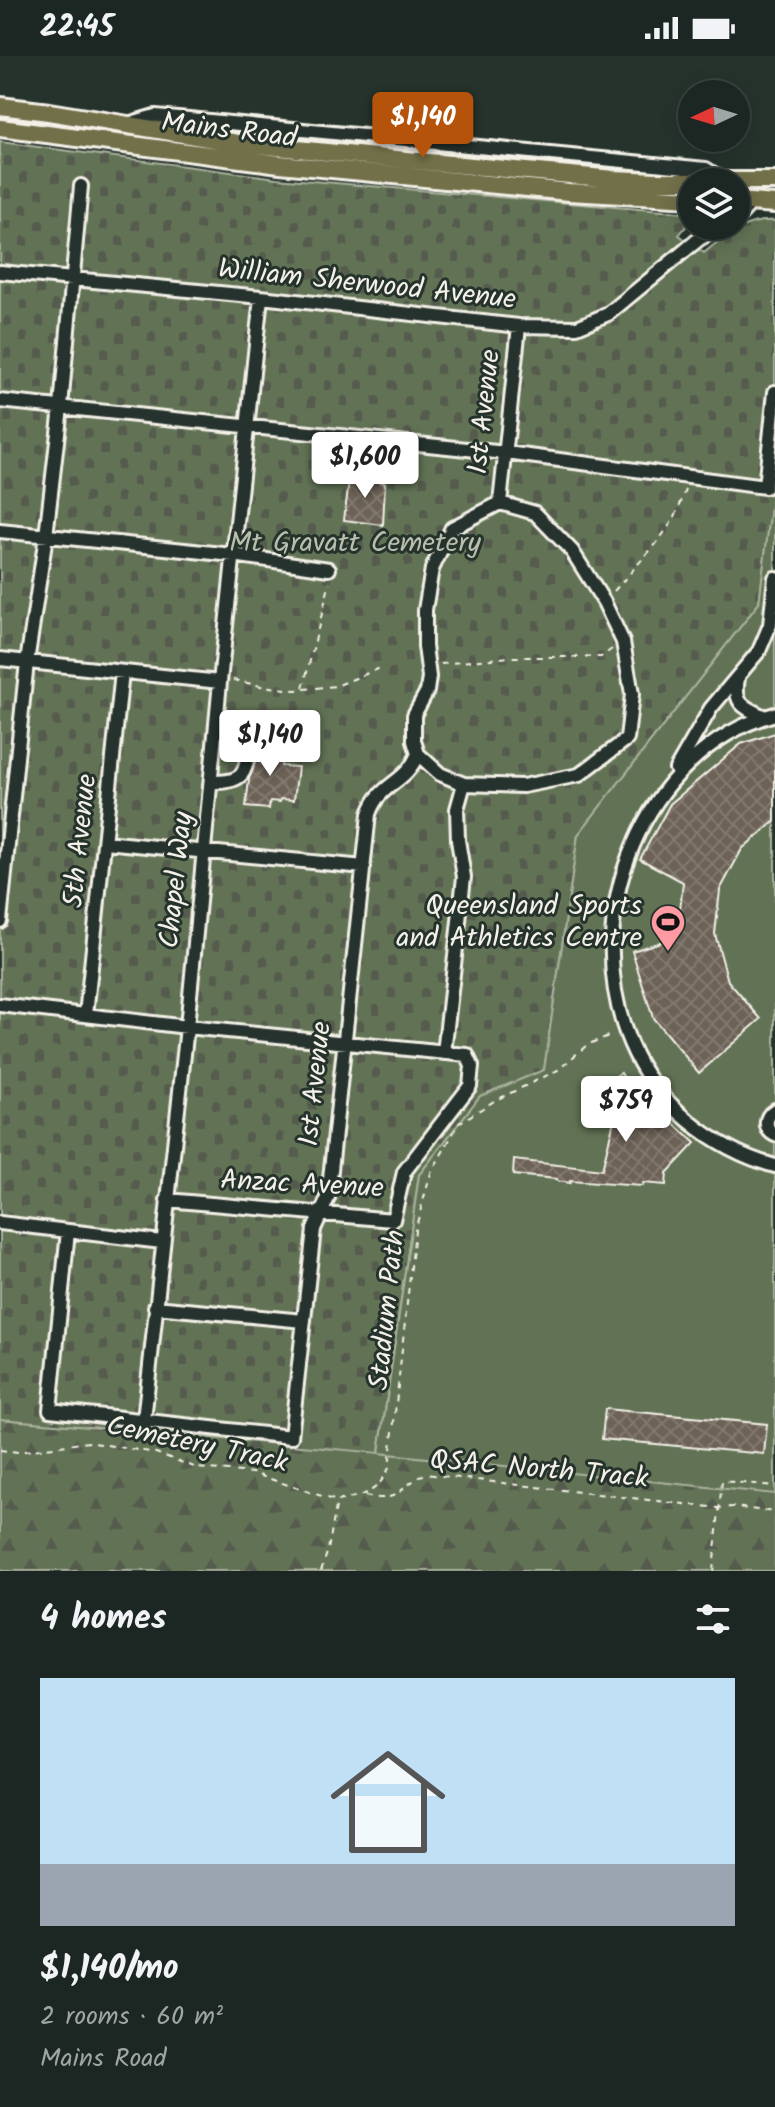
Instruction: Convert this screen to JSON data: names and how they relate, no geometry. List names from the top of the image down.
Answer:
{
  "streets": {
    "main road": ["Mains Road"],
    "street": [
      "William Sherwood Avenue",
      "1st Avenue",
      "5th Avenue",
      "Chapel Way",
      "Anzac Avenue"
    ],
    "path": ["Stadium Path", "Cemetery Track", "QSAC North Track"]
  },
  "crossings": [
    ["William Sherwood Avenue", "1st Avenue"],
    ["William Sherwood Avenue", "Chapel Way"],
    ["1st Avenue", "Chapel Way"],
    ["1st Avenue", "Anzac Avenue"],
    ["Chapel Way", "Anzac Avenue"],
    ["Stadium Path", "QSAC North Track"]
  ],
  "parks": ["Mt Gravatt Cemetery"],
  "places": {
    "sports": ["Queensland Sports and Athletics Centre"]
  },
  "north": "left",
  "page": {
    "status": "22:45",
    "price": [
      "$1,140",
      "$1,600",
      "$1,140",
      "$759"
    ],
    "heading": "4 homes",
    "list": [
      {
        "name": "$1,140/mo",
        "note": "2 rooms · 60 m² · Mains Road"
      }
    ]
  }
}
